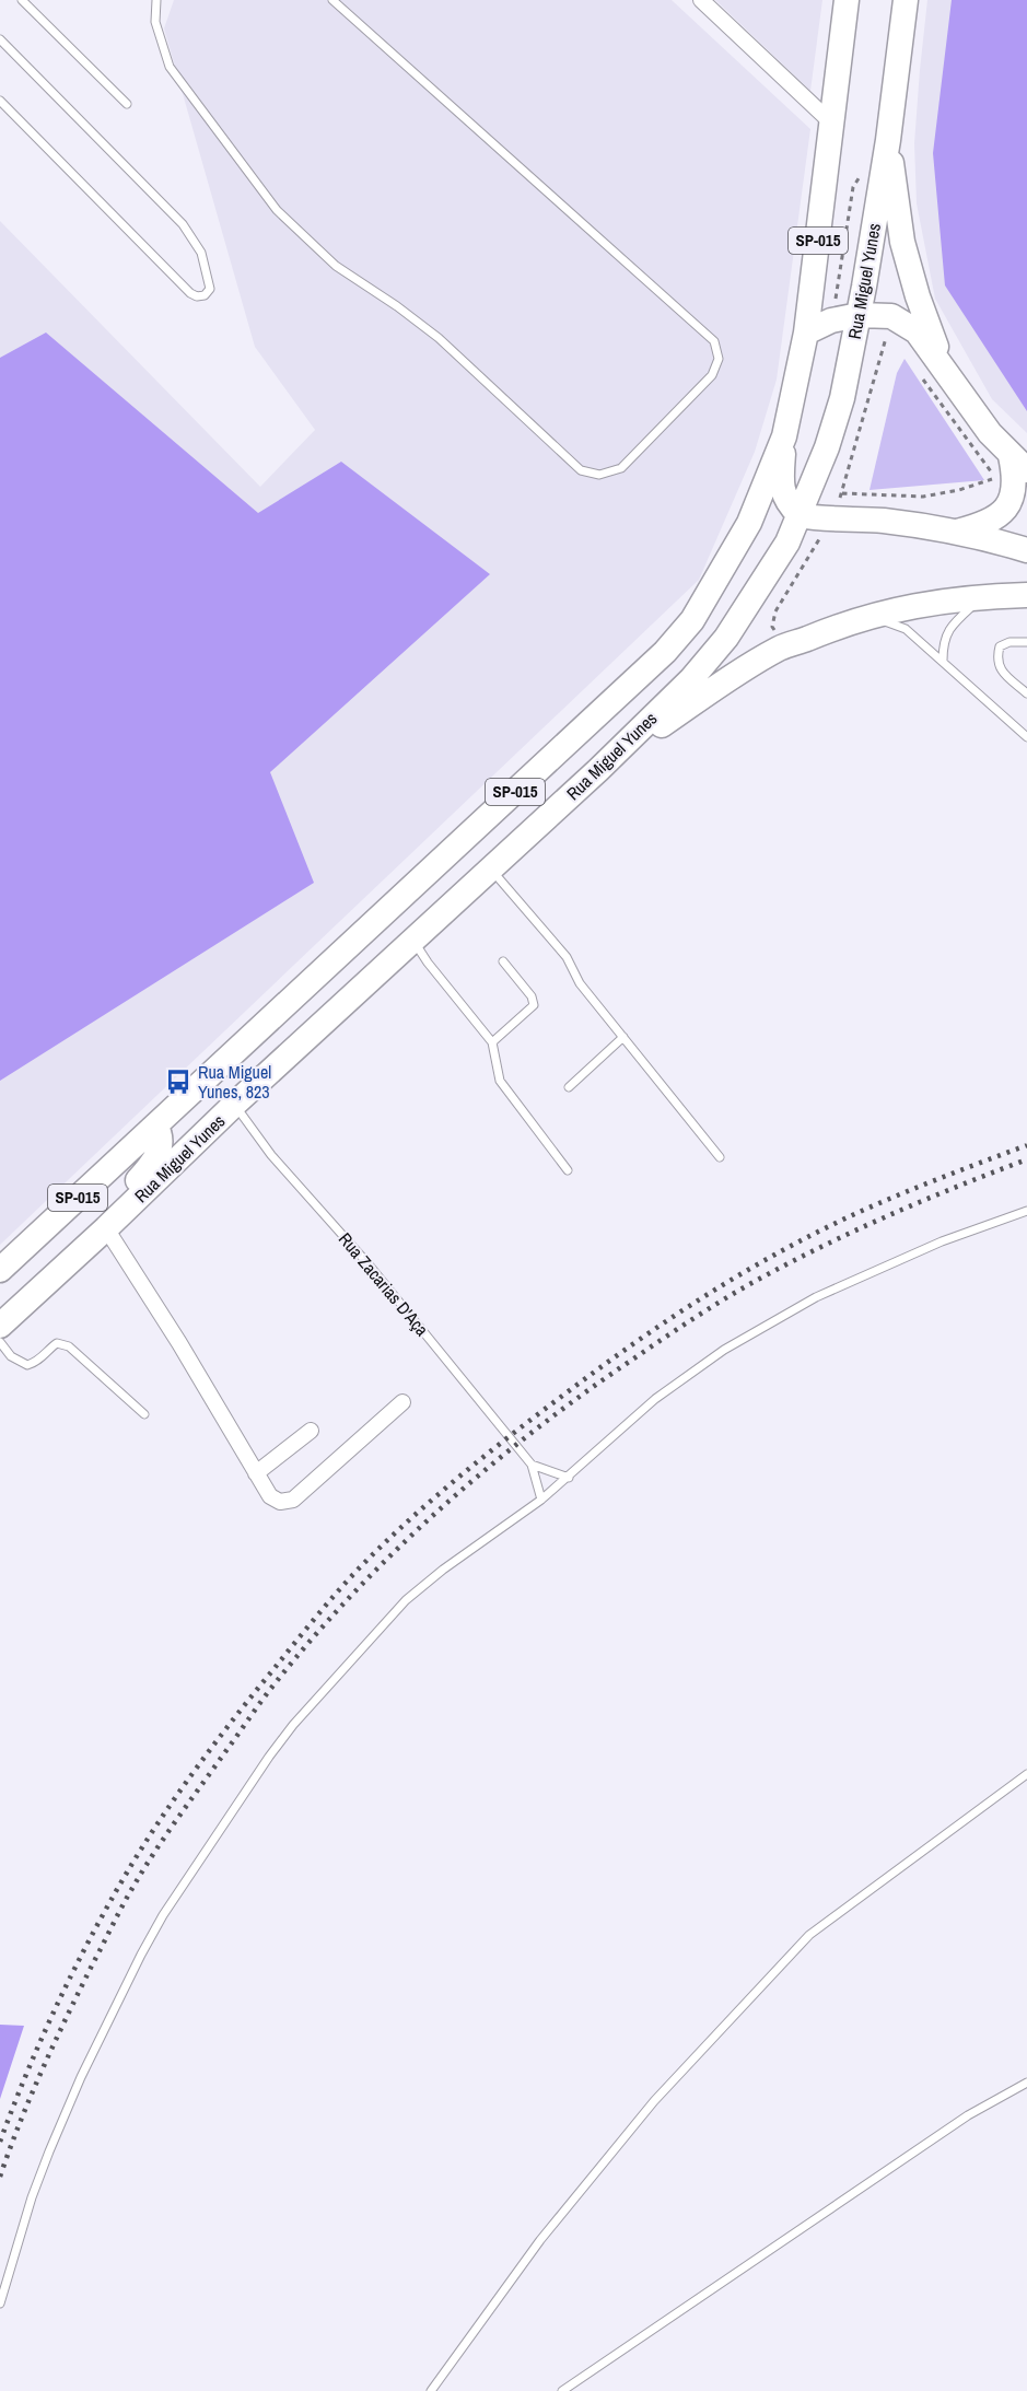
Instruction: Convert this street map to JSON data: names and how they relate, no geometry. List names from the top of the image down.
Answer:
{
  "streets": {
    "main road": ["SP-015", "Rua Miguel Yunes"],
    "lane": ["Rua Zacarias D'Aça"]
  },
  "crossings": [
    ["Rua Miguel Yunes", "Rua Zacarias D'Aça"]
  ],
  "places": {
    "bus stop": ["Rua Miguel Yunes, 823"]
  }
}
